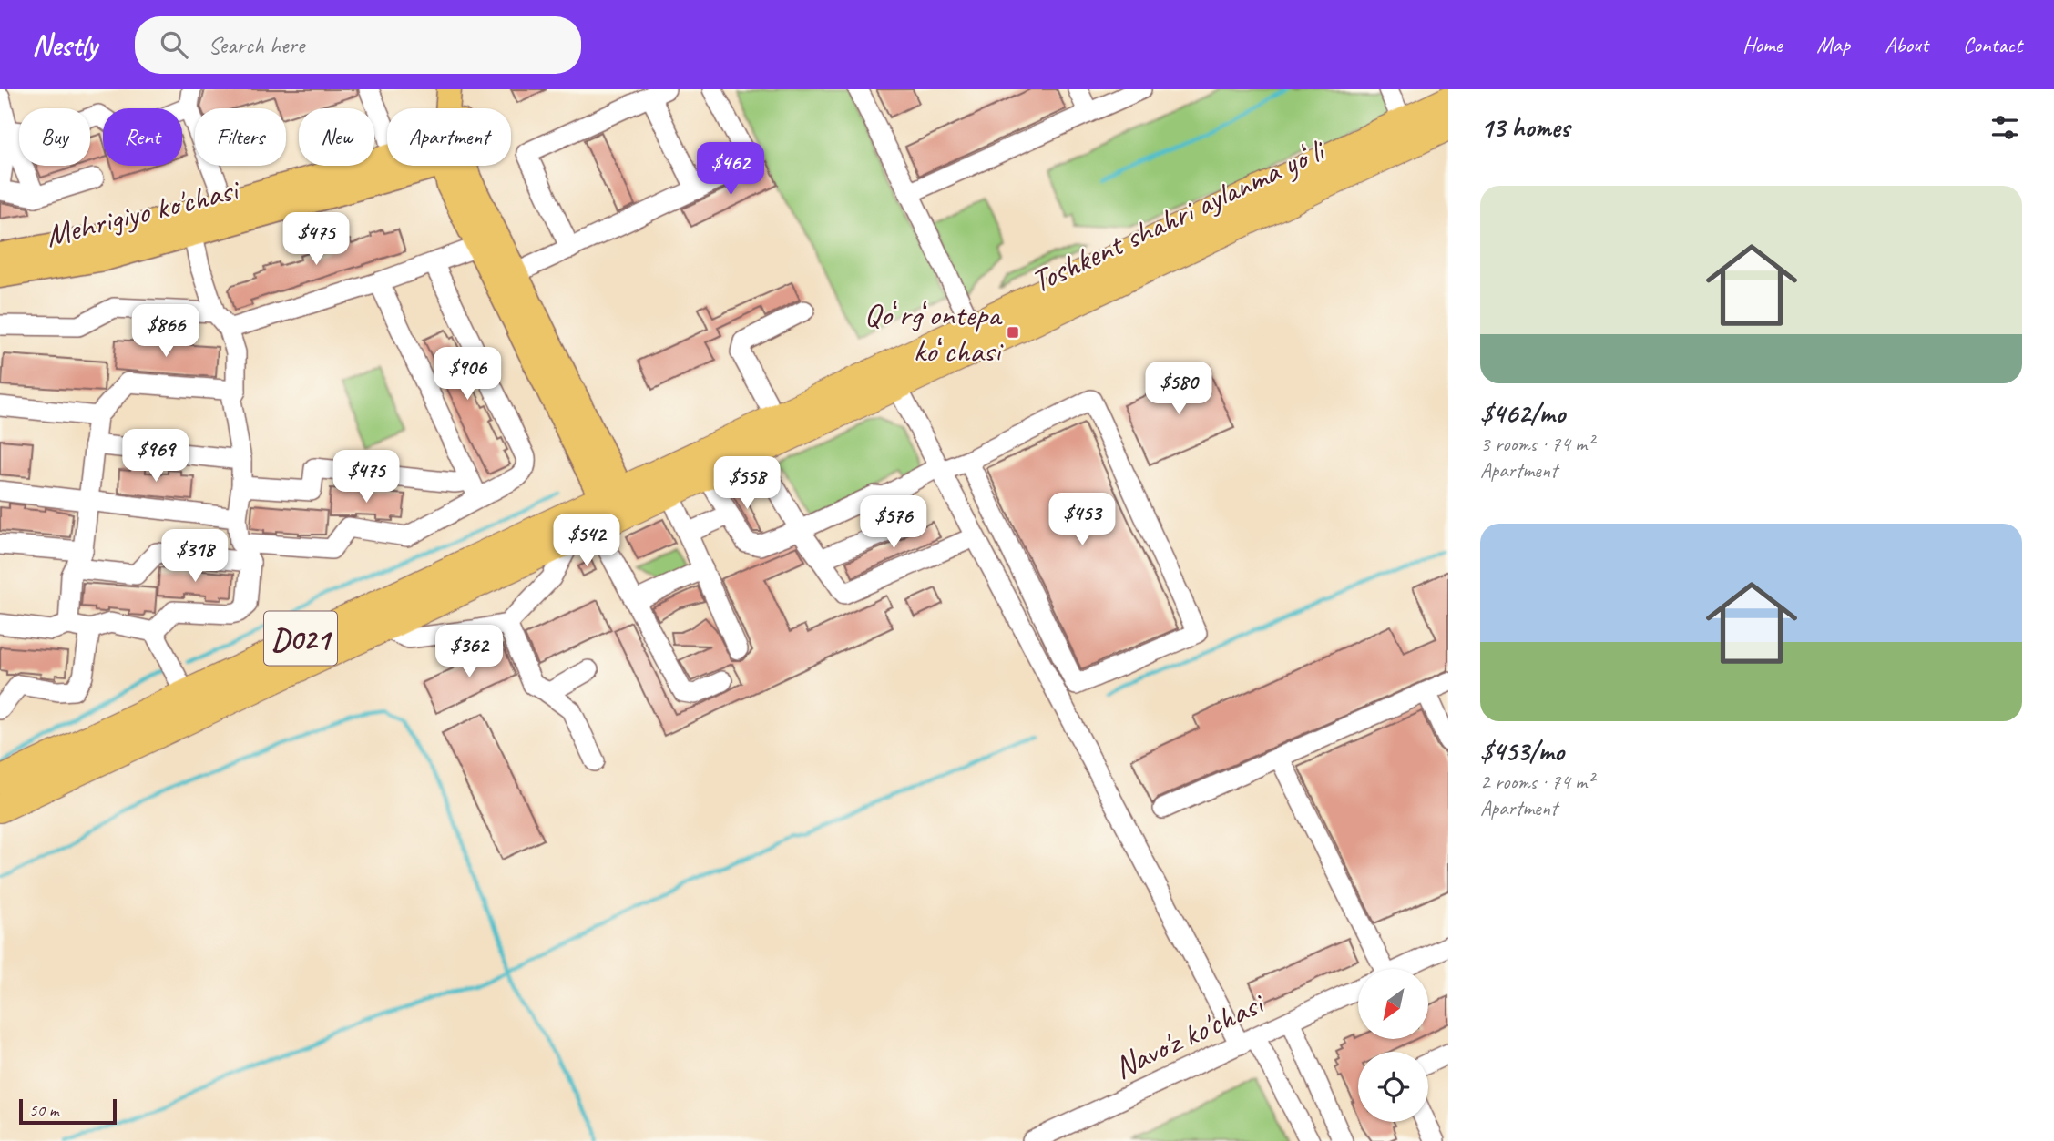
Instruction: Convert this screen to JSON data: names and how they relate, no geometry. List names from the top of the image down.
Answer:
{
  "streets": {
    "highway": ["Toshkent shahri aylanma yoʻli", "D021"],
    "main road": ["Mehrigiyo ko'chasi"],
    "street": ["Navo'z ko'chasi"]
  },
  "places": {
    "transit": ["Qoʻrgʻontepa koʻchasi"]
  },
  "scale_bar": "50 m",
  "north": "bottom left",
  "page": {
    "header": "Nestly",
    "search": "Search here",
    "nav": [
      "Home",
      "Map",
      "About",
      "Contact"
    ],
    "heading": "13 homes",
    "chip": [
      "Buy",
      "Rent",
      "Filters",
      "New",
      "Apartment"
    ],
    "price": [
      "$462",
      "$475",
      "$866",
      "$906",
      "$580",
      "$969",
      "$475",
      "$558",
      "$453",
      "$576",
      "$542",
      "$318",
      "$362"
    ],
    "list": [
      {
        "name": "$462/mo",
        "note": "3 rooms · 74 m² · Apartment"
      },
      {
        "name": "$453/mo",
        "note": "2 rooms · 74 m² · Apartment"
      }
    ],
    "scale": "50 m"
  }
}
